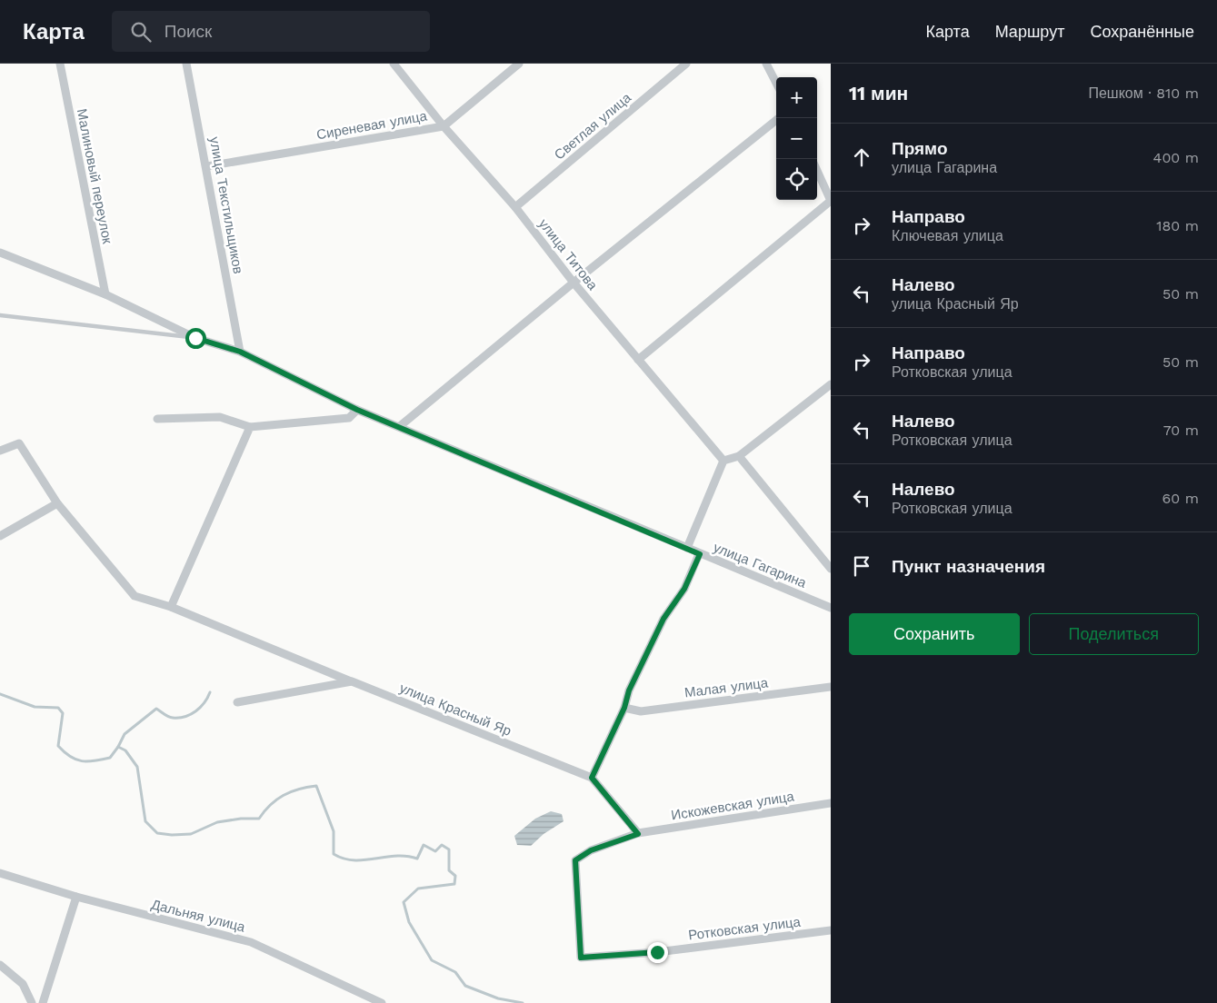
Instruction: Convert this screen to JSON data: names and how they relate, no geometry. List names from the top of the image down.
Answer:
{
  "streets": {
    "street": [
      "Сиреневая улица",
      "Светлая улица",
      "Малиновый переулок",
      "улица Текстильщиков",
      "улица Титова",
      "улица Гагарина",
      "Малая улица",
      "улица Красный Яр",
      "Искожевская улица",
      "Дальняя улица",
      "Ротковская улица"
    ]
  },
  "crossings": [
    ["Сиреневая улица", "улица Текстильщиков"],
    ["Сиреневая улица", "улица Титова"],
    ["Светлая улица", "улица Титова"],
    ["Малиновый переулок", "улица Гагарина"],
    ["улица Текстильщиков", "улица Гагарина"],
    ["улица Красный Яр", "Искожевская улица"],
    ["улица Красный Яр", "Ротковская улица"],
    ["Искожевская улица", "Ротковская улица"]
  ],
  "page": {
    "header": "Карта",
    "search": "Поиск",
    "nav": ["Карта", "Маршрут", "Сохранённые"],
    "heading": ["11 мин", "Пешком · 810 m"],
    "map_buttons": ["+", "−"],
    "list": [
      ["Прямо", "улица Гагарина", "400 m"],
      ["Направо", "Ключевая улица", "180 m"],
      ["Налево", "улица Красный Яр", "50 m"],
      ["Направо", "Ротковская улица", "50 m"],
      ["Налево", "Ротковская улица", "70 m"],
      ["Налево", "Ротковская улица", "60 m"],
      "Пункт назначения"
    ],
    "buttons": ["Сохранить", "Поделиться"]
  }
}
